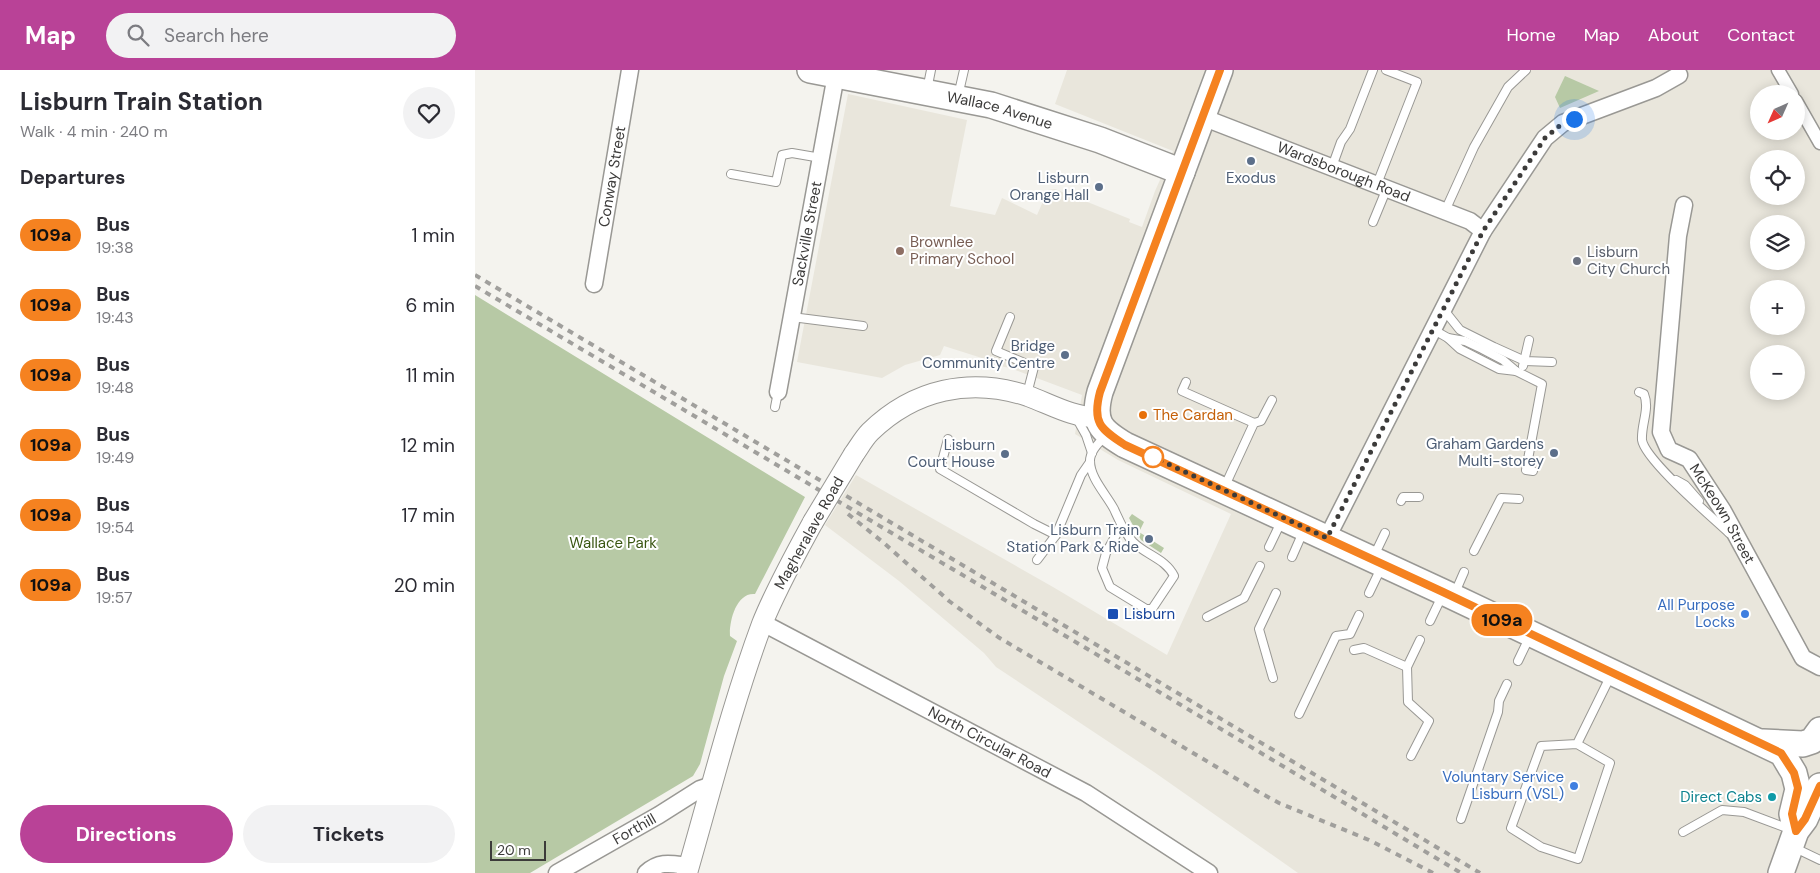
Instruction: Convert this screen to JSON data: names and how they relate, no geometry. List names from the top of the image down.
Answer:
{
  "streets": {
    "main road": ["Wallace Avenue"],
    "street": [
      "Wardsborough Road",
      "Conway Street",
      "Sackville Street",
      "McKeown Street",
      "Magheralave Road",
      "North Circular Road",
      "Forthill"
    ]
  },
  "crossings": [
    ["Wallace Avenue", "Sackville Street"],
    ["Magheralave Road", "North Circular Road"],
    ["Magheralave Road", "Forthill"]
  ],
  "parks": ["Wallace Park"],
  "places": {
    "other": [
      "Exodus",
      "Lisburn Orange Hall",
      "Brownlee Primary School",
      "Lisburn City Church",
      "Bridge Community Centre",
      "The Cardan",
      "Graham Gardens Multi-storey",
      "Lisburn Court House",
      "Lisburn Train Station Park & Ride",
      "All Purpose Locks",
      "Voluntary Service Lisburn (VSL)",
      "Direct Cabs"
    ],
    "transit": ["Lisburn"]
  },
  "lines": ["bus line 109a"],
  "scale_bar": "20 m",
  "north": "bottom left",
  "page": {
    "header": "Map",
    "search": "Search here",
    "nav": [
      "Home",
      "Map",
      "About",
      "Contact"
    ],
    "heading": [
      ["Lisburn Train Station", "Walk · 4 min · 240 m"],
      "Departures"
    ],
    "on_map": "109a",
    "map_buttons": ["+", "−"],
    "list": [
      {
        "mark": "109a",
        "name": "Bus",
        "note": "19:38",
        "value": "1 min"
      },
      {
        "mark": "109a",
        "name": "Bus",
        "note": "19:43",
        "value": "6 min"
      },
      {
        "mark": "109a",
        "name": "Bus",
        "note": "19:48",
        "value": "11 min"
      },
      {
        "mark": "109a",
        "name": "Bus",
        "note": "19:49",
        "value": "12 min"
      },
      {
        "mark": "109a",
        "name": "Bus",
        "note": "19:54",
        "value": "17 min"
      },
      {
        "mark": "109a",
        "name": "Bus",
        "note": "19:57",
        "value": "20 min"
      }
    ],
    "buttons": ["Directions", "Tickets"],
    "scale": "20 m"
  }
}
